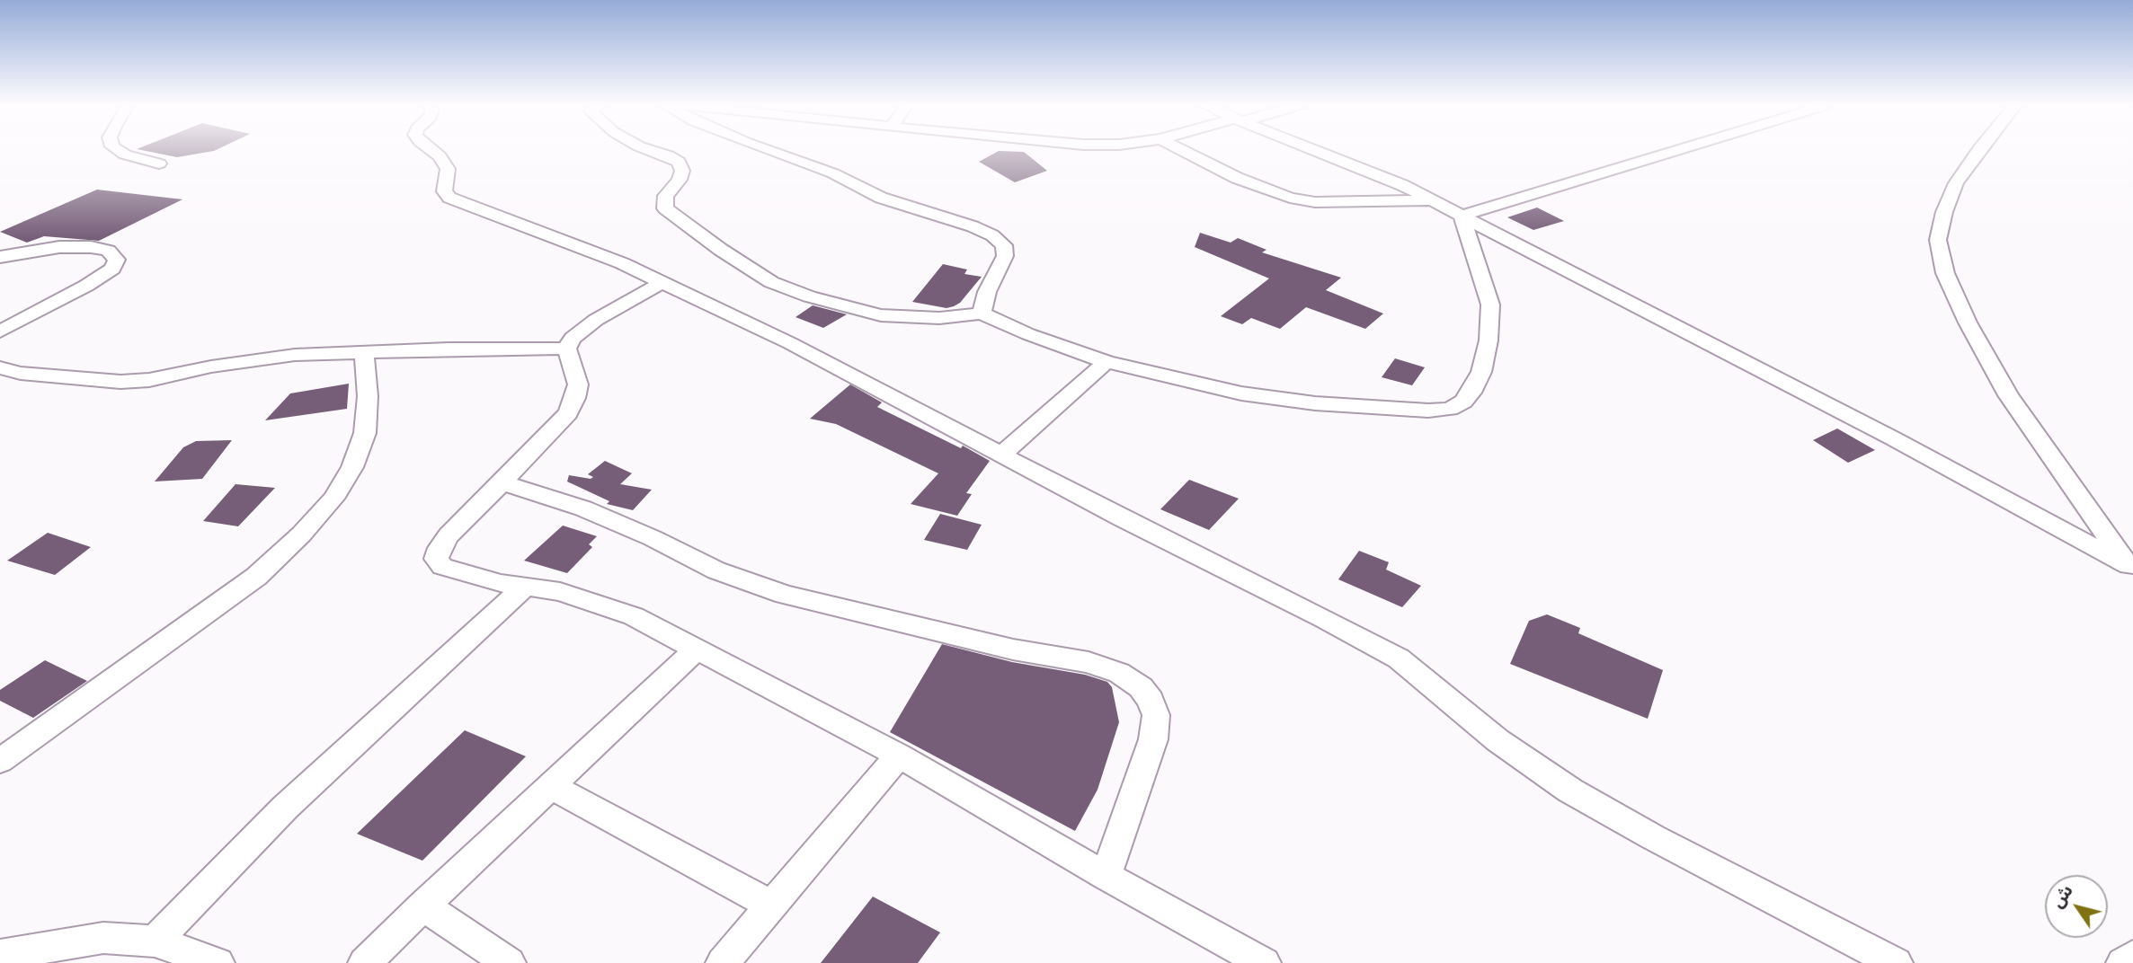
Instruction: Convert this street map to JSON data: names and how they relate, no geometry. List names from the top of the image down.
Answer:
{
  "north": "top left"
}
